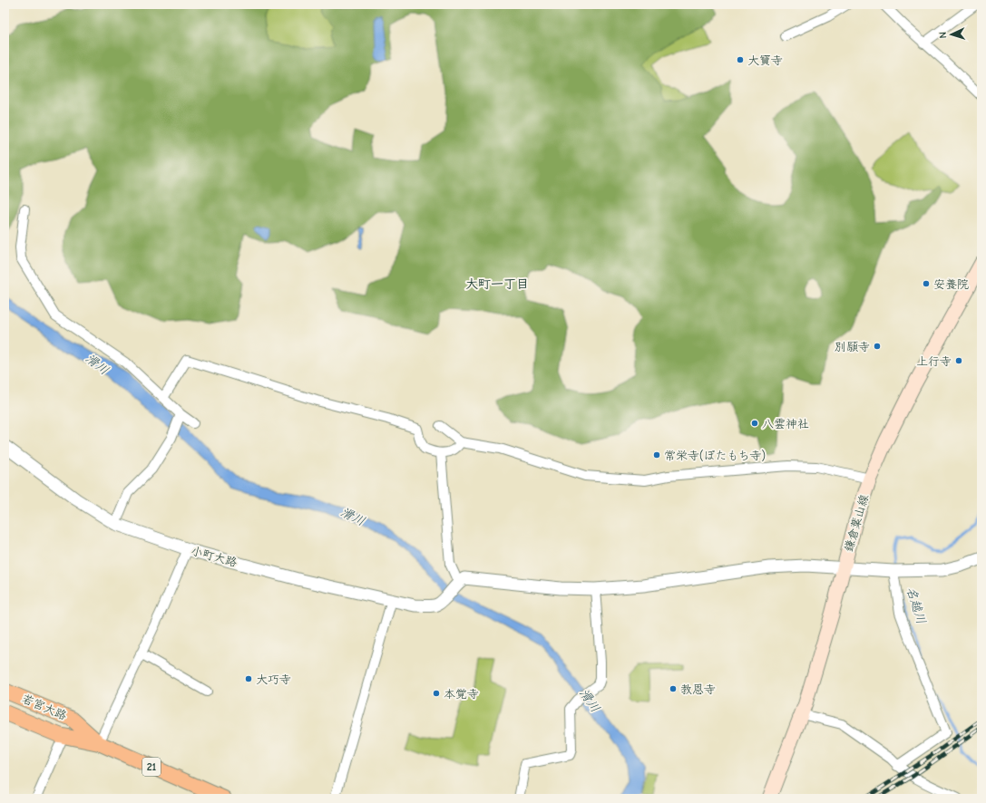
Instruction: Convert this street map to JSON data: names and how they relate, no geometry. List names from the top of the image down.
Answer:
{
  "streets": {
    "main road": ["鎌倉葉山線", "若宮大路", "21"],
    "street": ["小町大路"]
  },
  "districts": ["大町一丁目"],
  "water": ["滑川", "名越川"],
  "places": [
    "大寶寺",
    "安養院",
    "別願寺",
    "上行寺",
    "八雲神社",
    "常栄寺(ぼたもち寺)",
    "大巧寺",
    "教恩寺",
    "本覚寺"
  ],
  "north": "left"
}
